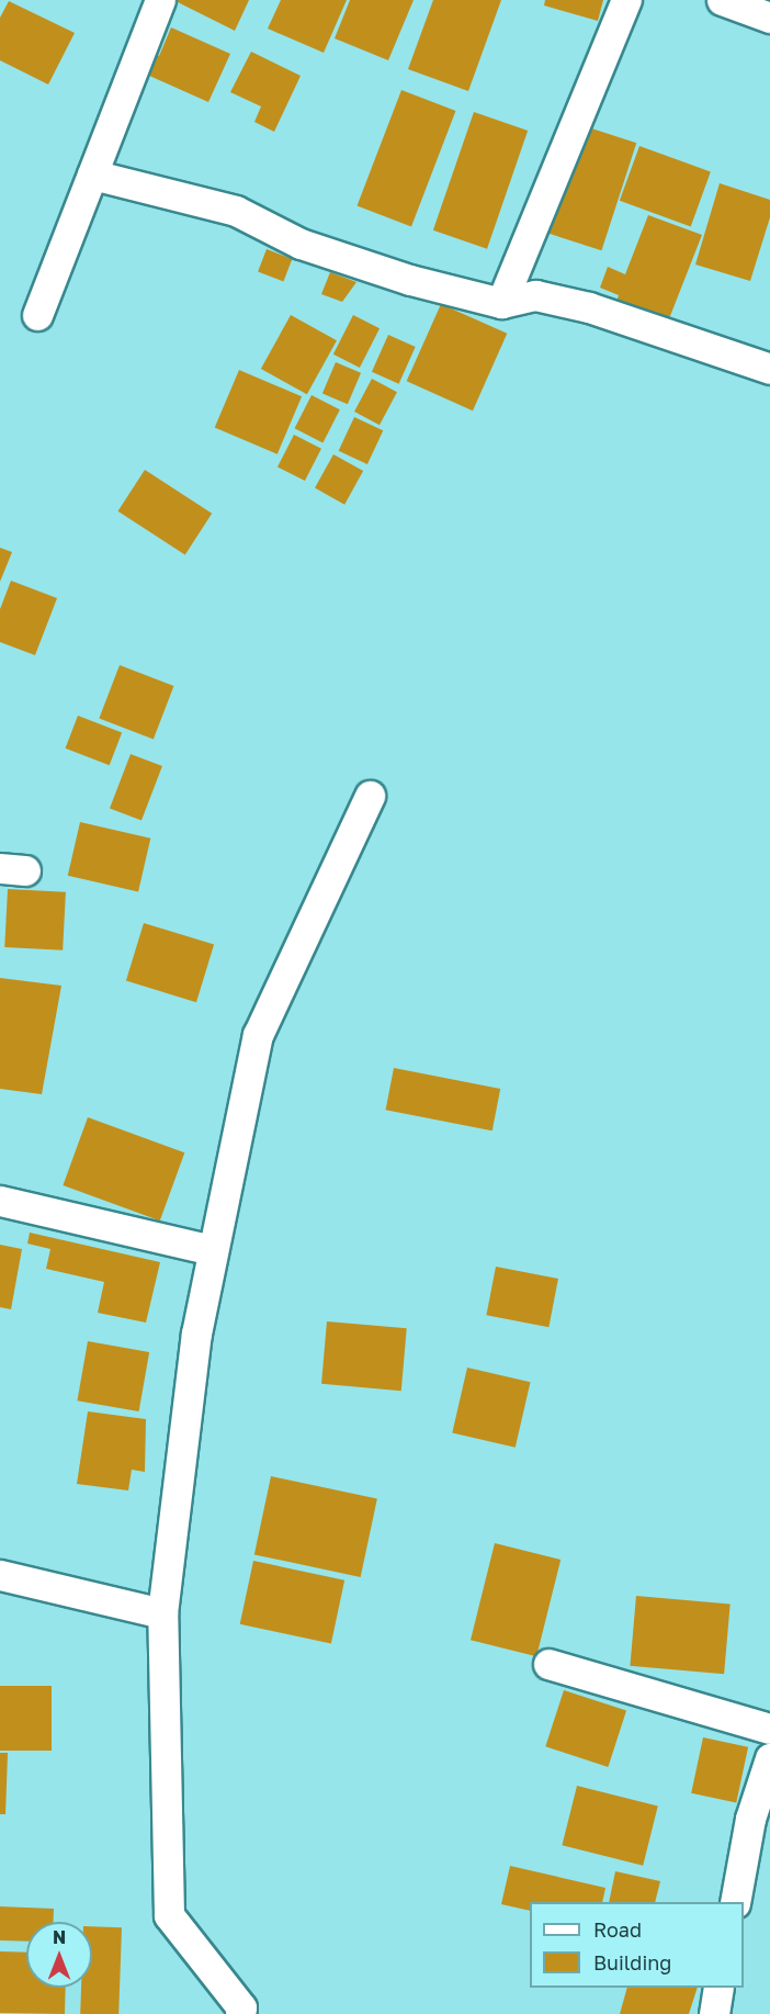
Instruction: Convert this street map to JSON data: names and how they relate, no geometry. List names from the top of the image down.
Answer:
{
  "legend": ["Road", "Building"],
  "north": "top"
}
